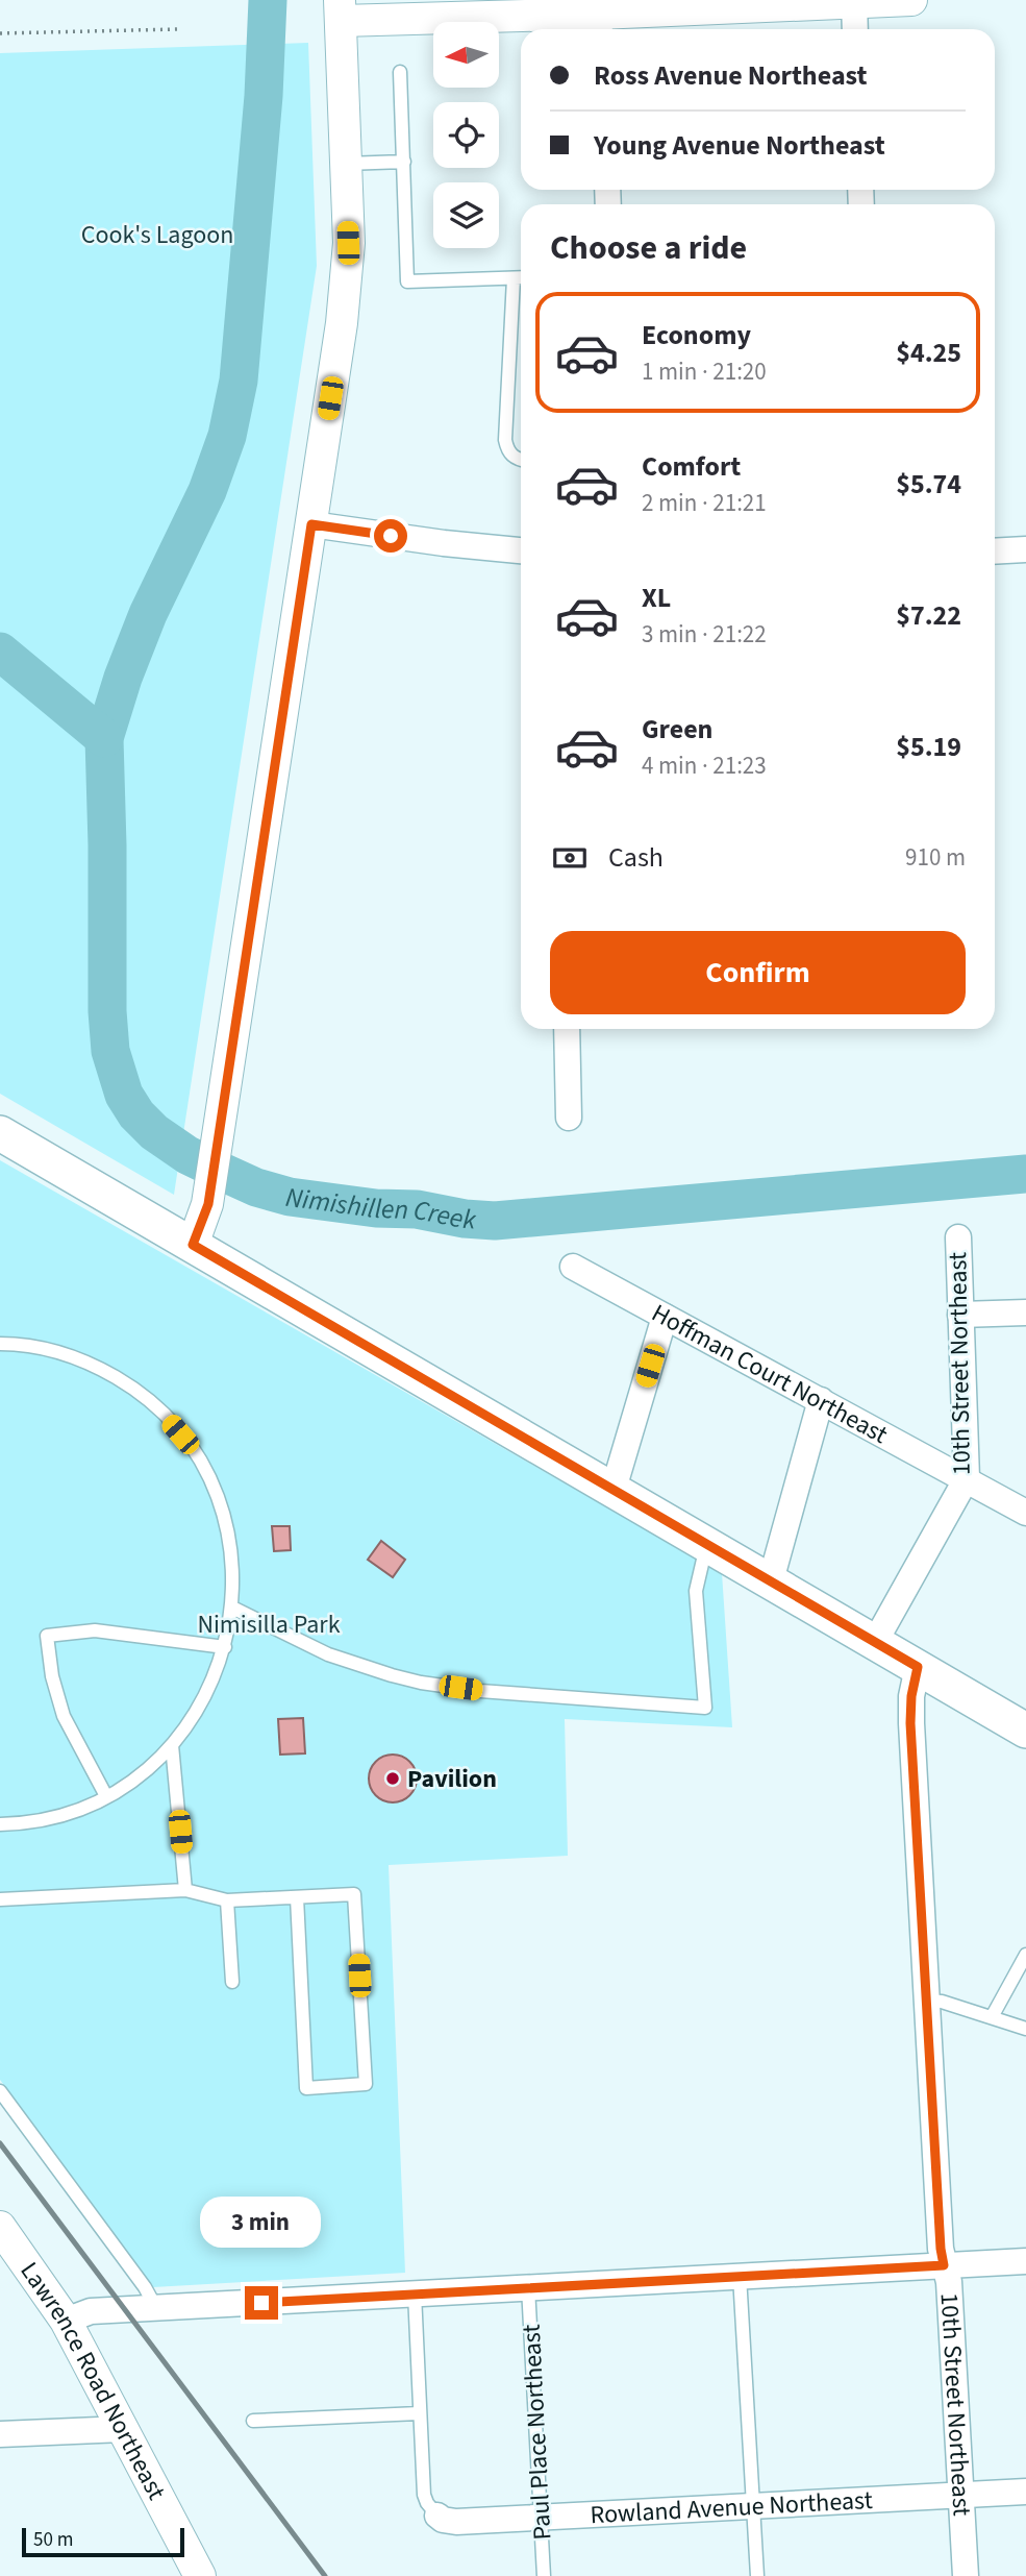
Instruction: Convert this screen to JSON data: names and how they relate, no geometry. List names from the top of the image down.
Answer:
{
  "streets": {
    "street": [
      "10th Street Northeast",
      "Hoffman Court Northeast",
      "Lawrence Road Northeast",
      "Rowland Avenue Northeast"
    ],
    "lane": ["Paul Place Northeast"]
  },
  "crossings": [
    ["10th Street Northeast", "Hoffman Court Northeast"],
    ["10th Street Northeast", "Rowland Avenue Northeast"],
    ["Paul Place Northeast", "Rowland Avenue Northeast"]
  ],
  "water": ["Nimishillen Creek"],
  "parks": ["Cook's Lagoon", "Nimisilla Park"],
  "places": ["Pavilion"],
  "scale_bar": "50 m",
  "north": "left",
  "page": {
    "banner": ["Ross Avenue Northeast", "Young Avenue Northeast"],
    "heading": "Choose a ride",
    "list": [
      {
        "name": "Economy",
        "note": "1 min · 21:20",
        "value": "$4.25"
      },
      {
        "name": "Comfort",
        "note": "2 min · 21:21",
        "value": "$5.74"
      },
      {
        "name": "XL",
        "note": "3 min · 21:22",
        "value": "$7.22"
      },
      {
        "name": "Green",
        "note": "4 min · 21:23",
        "value": "$5.19"
      }
    ],
    "pay": ["Cash", "910 m"],
    "buttons": "Confirm",
    "bubble": "3 min",
    "scale": "50 m"
  }
}
